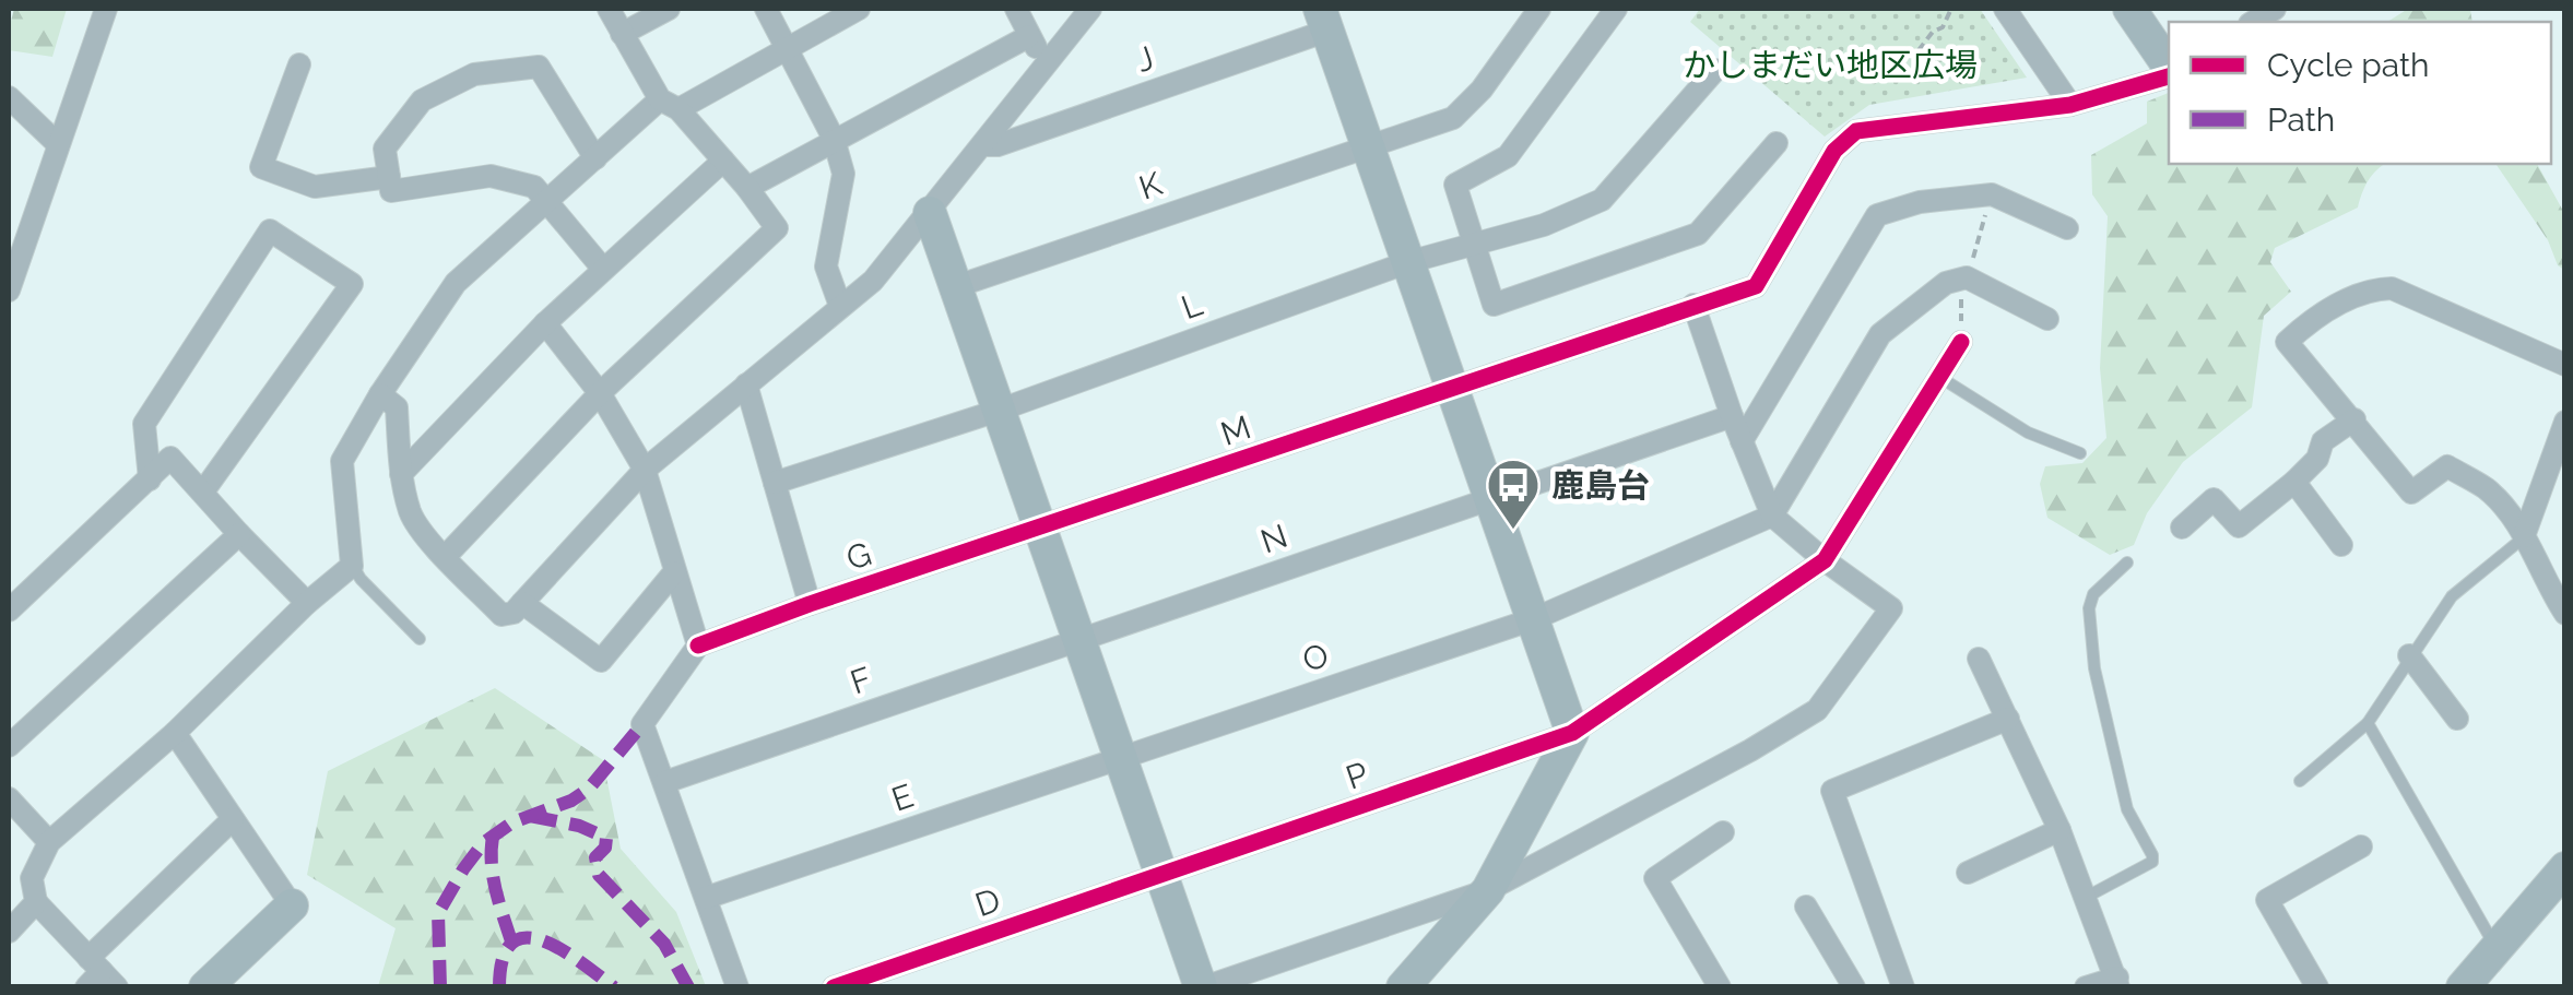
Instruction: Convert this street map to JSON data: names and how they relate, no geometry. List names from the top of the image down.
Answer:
{
  "streets": {
    "street": [
      "J",
      "K",
      "L",
      "M",
      "N",
      "G",
      "O",
      "F",
      "P",
      "E",
      "D"
    ]
  },
  "crossings": [
    ["M", "G"],
    ["N", "F"],
    ["O", "E"],
    ["P", "D"]
  ],
  "parks": ["かしまだい地区広場"],
  "places": {
    "bus stop": ["鹿島台"]
  },
  "legend": ["Cycle path", "Path"]
}
